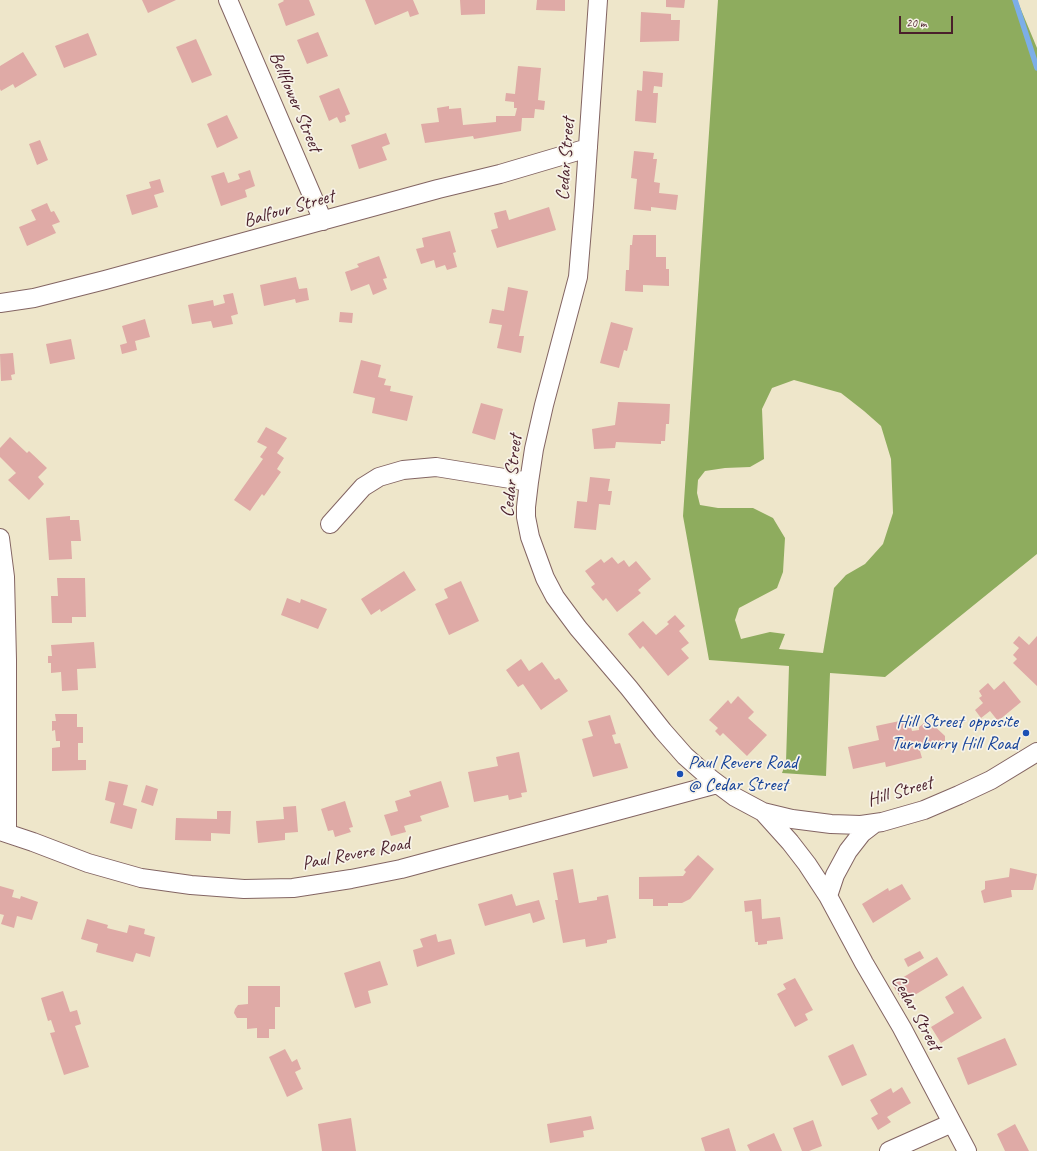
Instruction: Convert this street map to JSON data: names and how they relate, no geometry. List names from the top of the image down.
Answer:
{
  "streets": {
    "street": [
      "Bellflower Street",
      "Cedar Street",
      "Balfour Street",
      "Hill Street",
      "Paul Revere Road"
    ]
  },
  "crossings": [
    ["Bellflower Street", "Balfour Street"],
    ["Cedar Street", "Balfour Street"],
    ["Cedar Street", "Hill Street"],
    ["Cedar Street", "Paul Revere Road"]
  ],
  "places": ["Hill Street opposite Turnburry Hill Road", "Paul Revere Road @ Cedar Street"],
  "scale_bar": "20 m"
}
